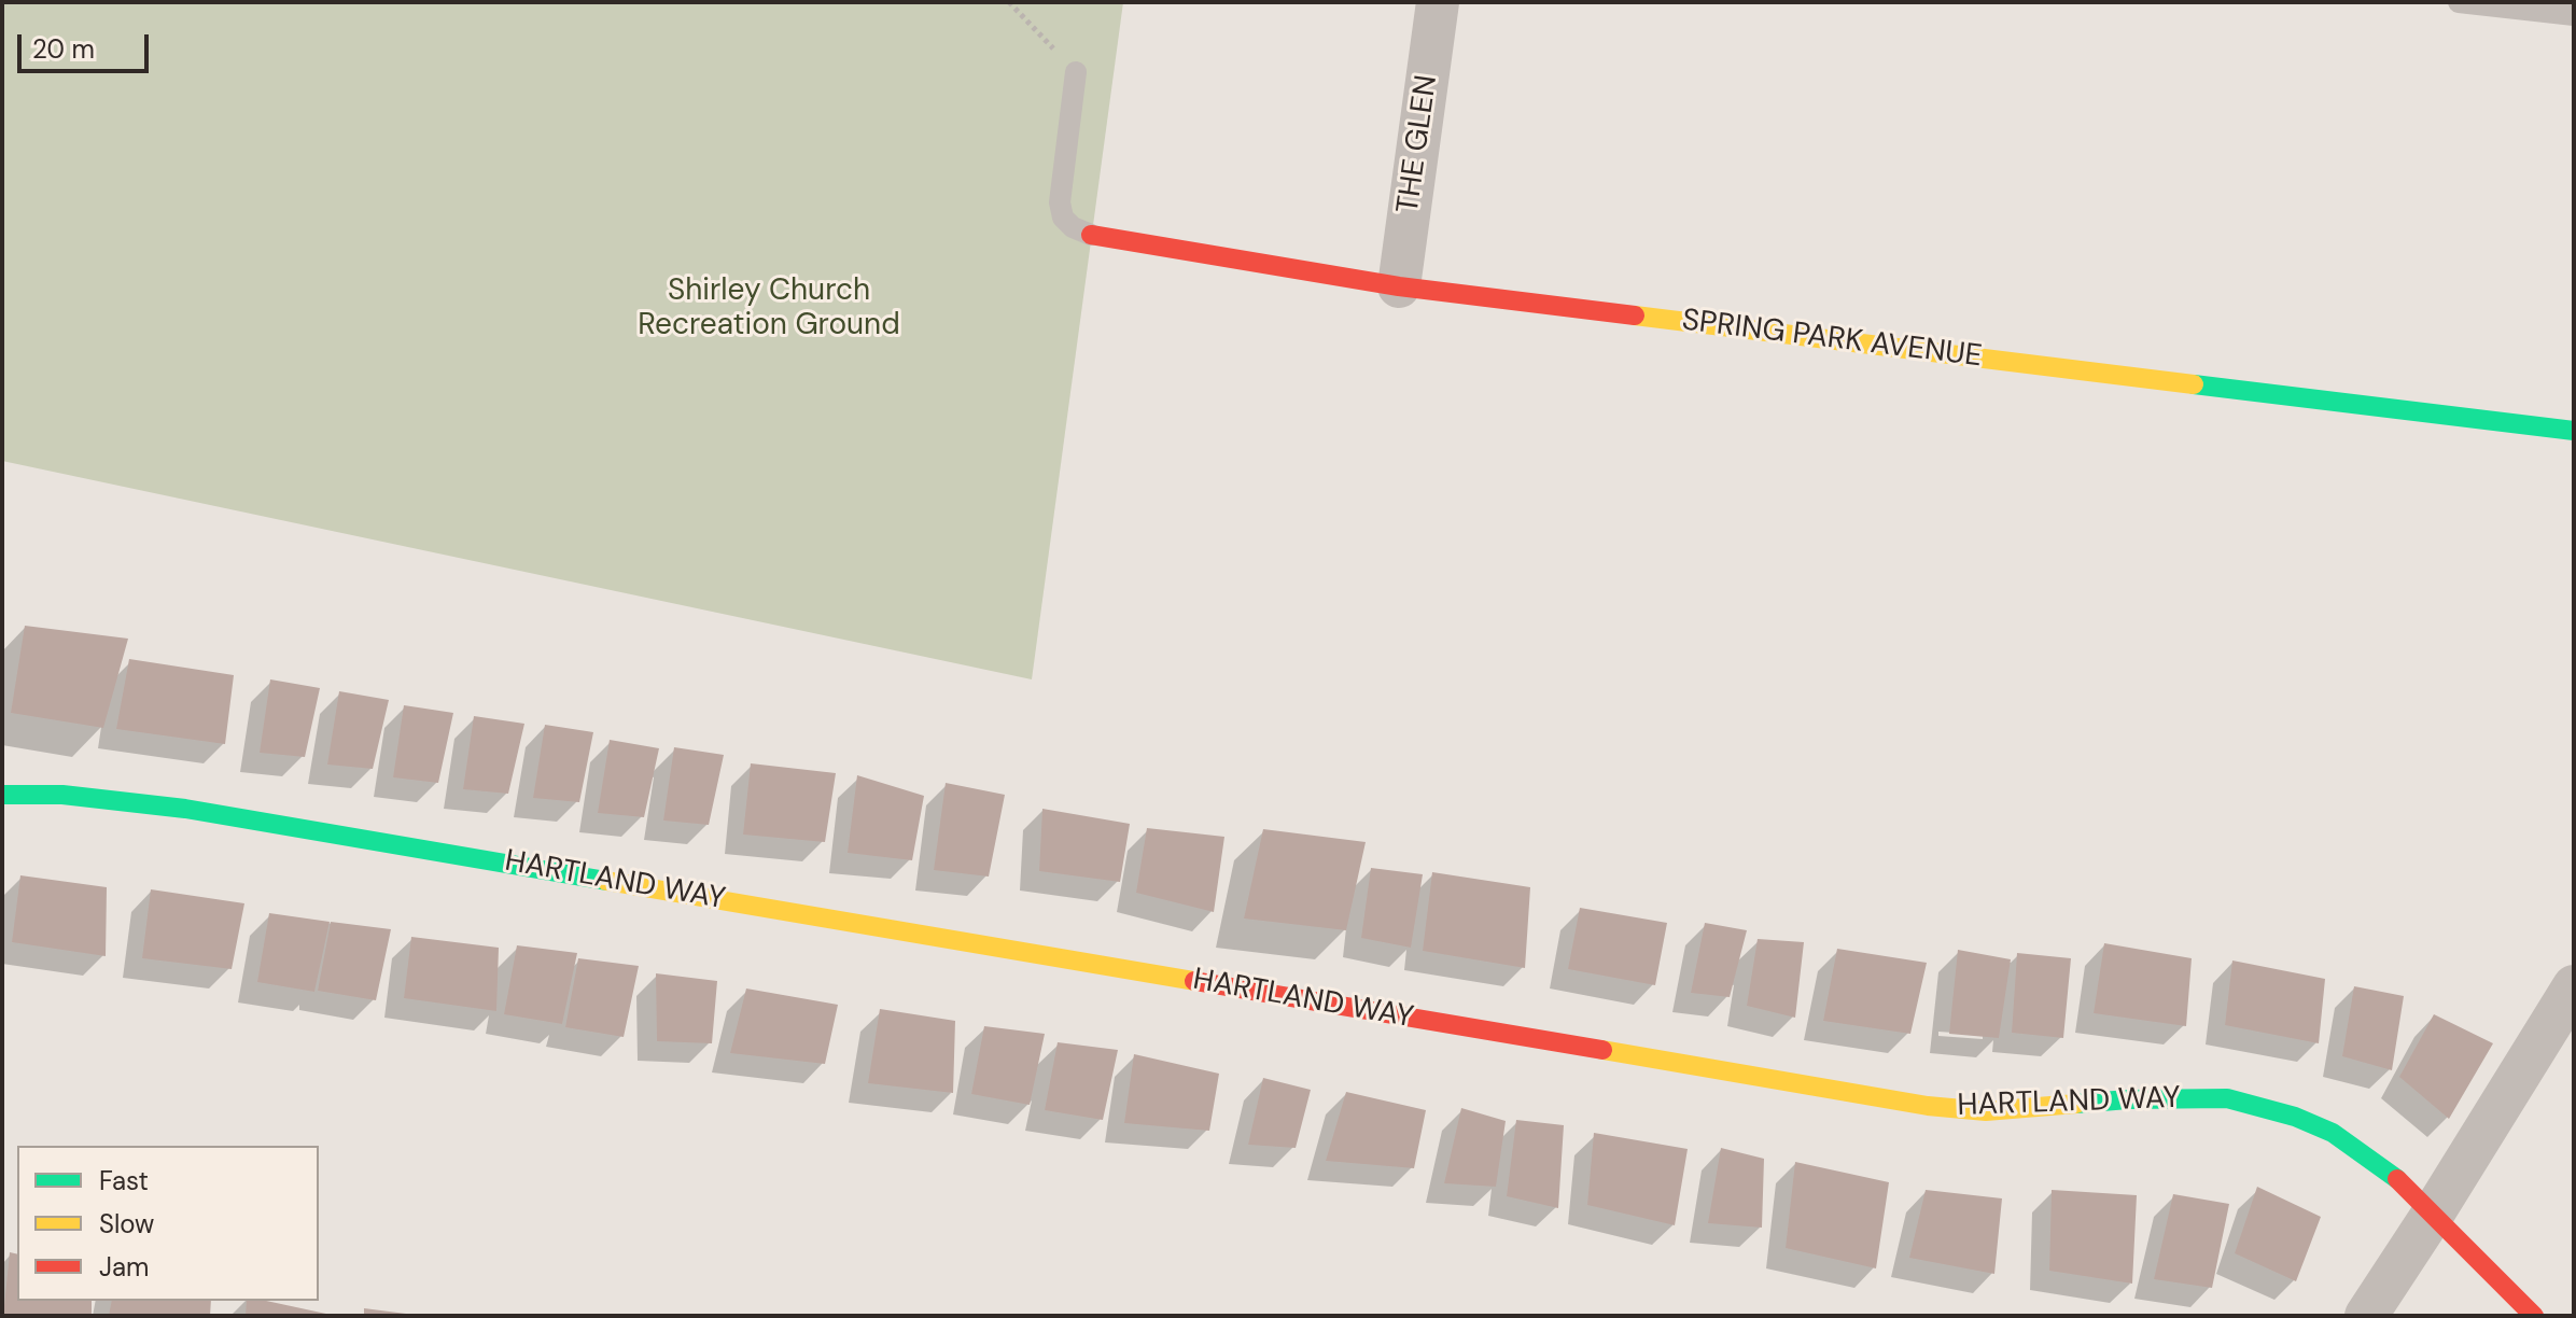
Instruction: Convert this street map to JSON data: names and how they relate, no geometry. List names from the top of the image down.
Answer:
{
  "streets": {
    "street": ["THE GLEN", "SPRING PARK AVENUE", "HARTLAND WAY"]
  },
  "crossings": [
    ["THE GLEN", "SPRING PARK AVENUE"]
  ],
  "parks": ["Shirley Church Recreation Ground"],
  "legend": ["Fast", "Slow", "Jam"],
  "scale_bar": "20 m"
}
